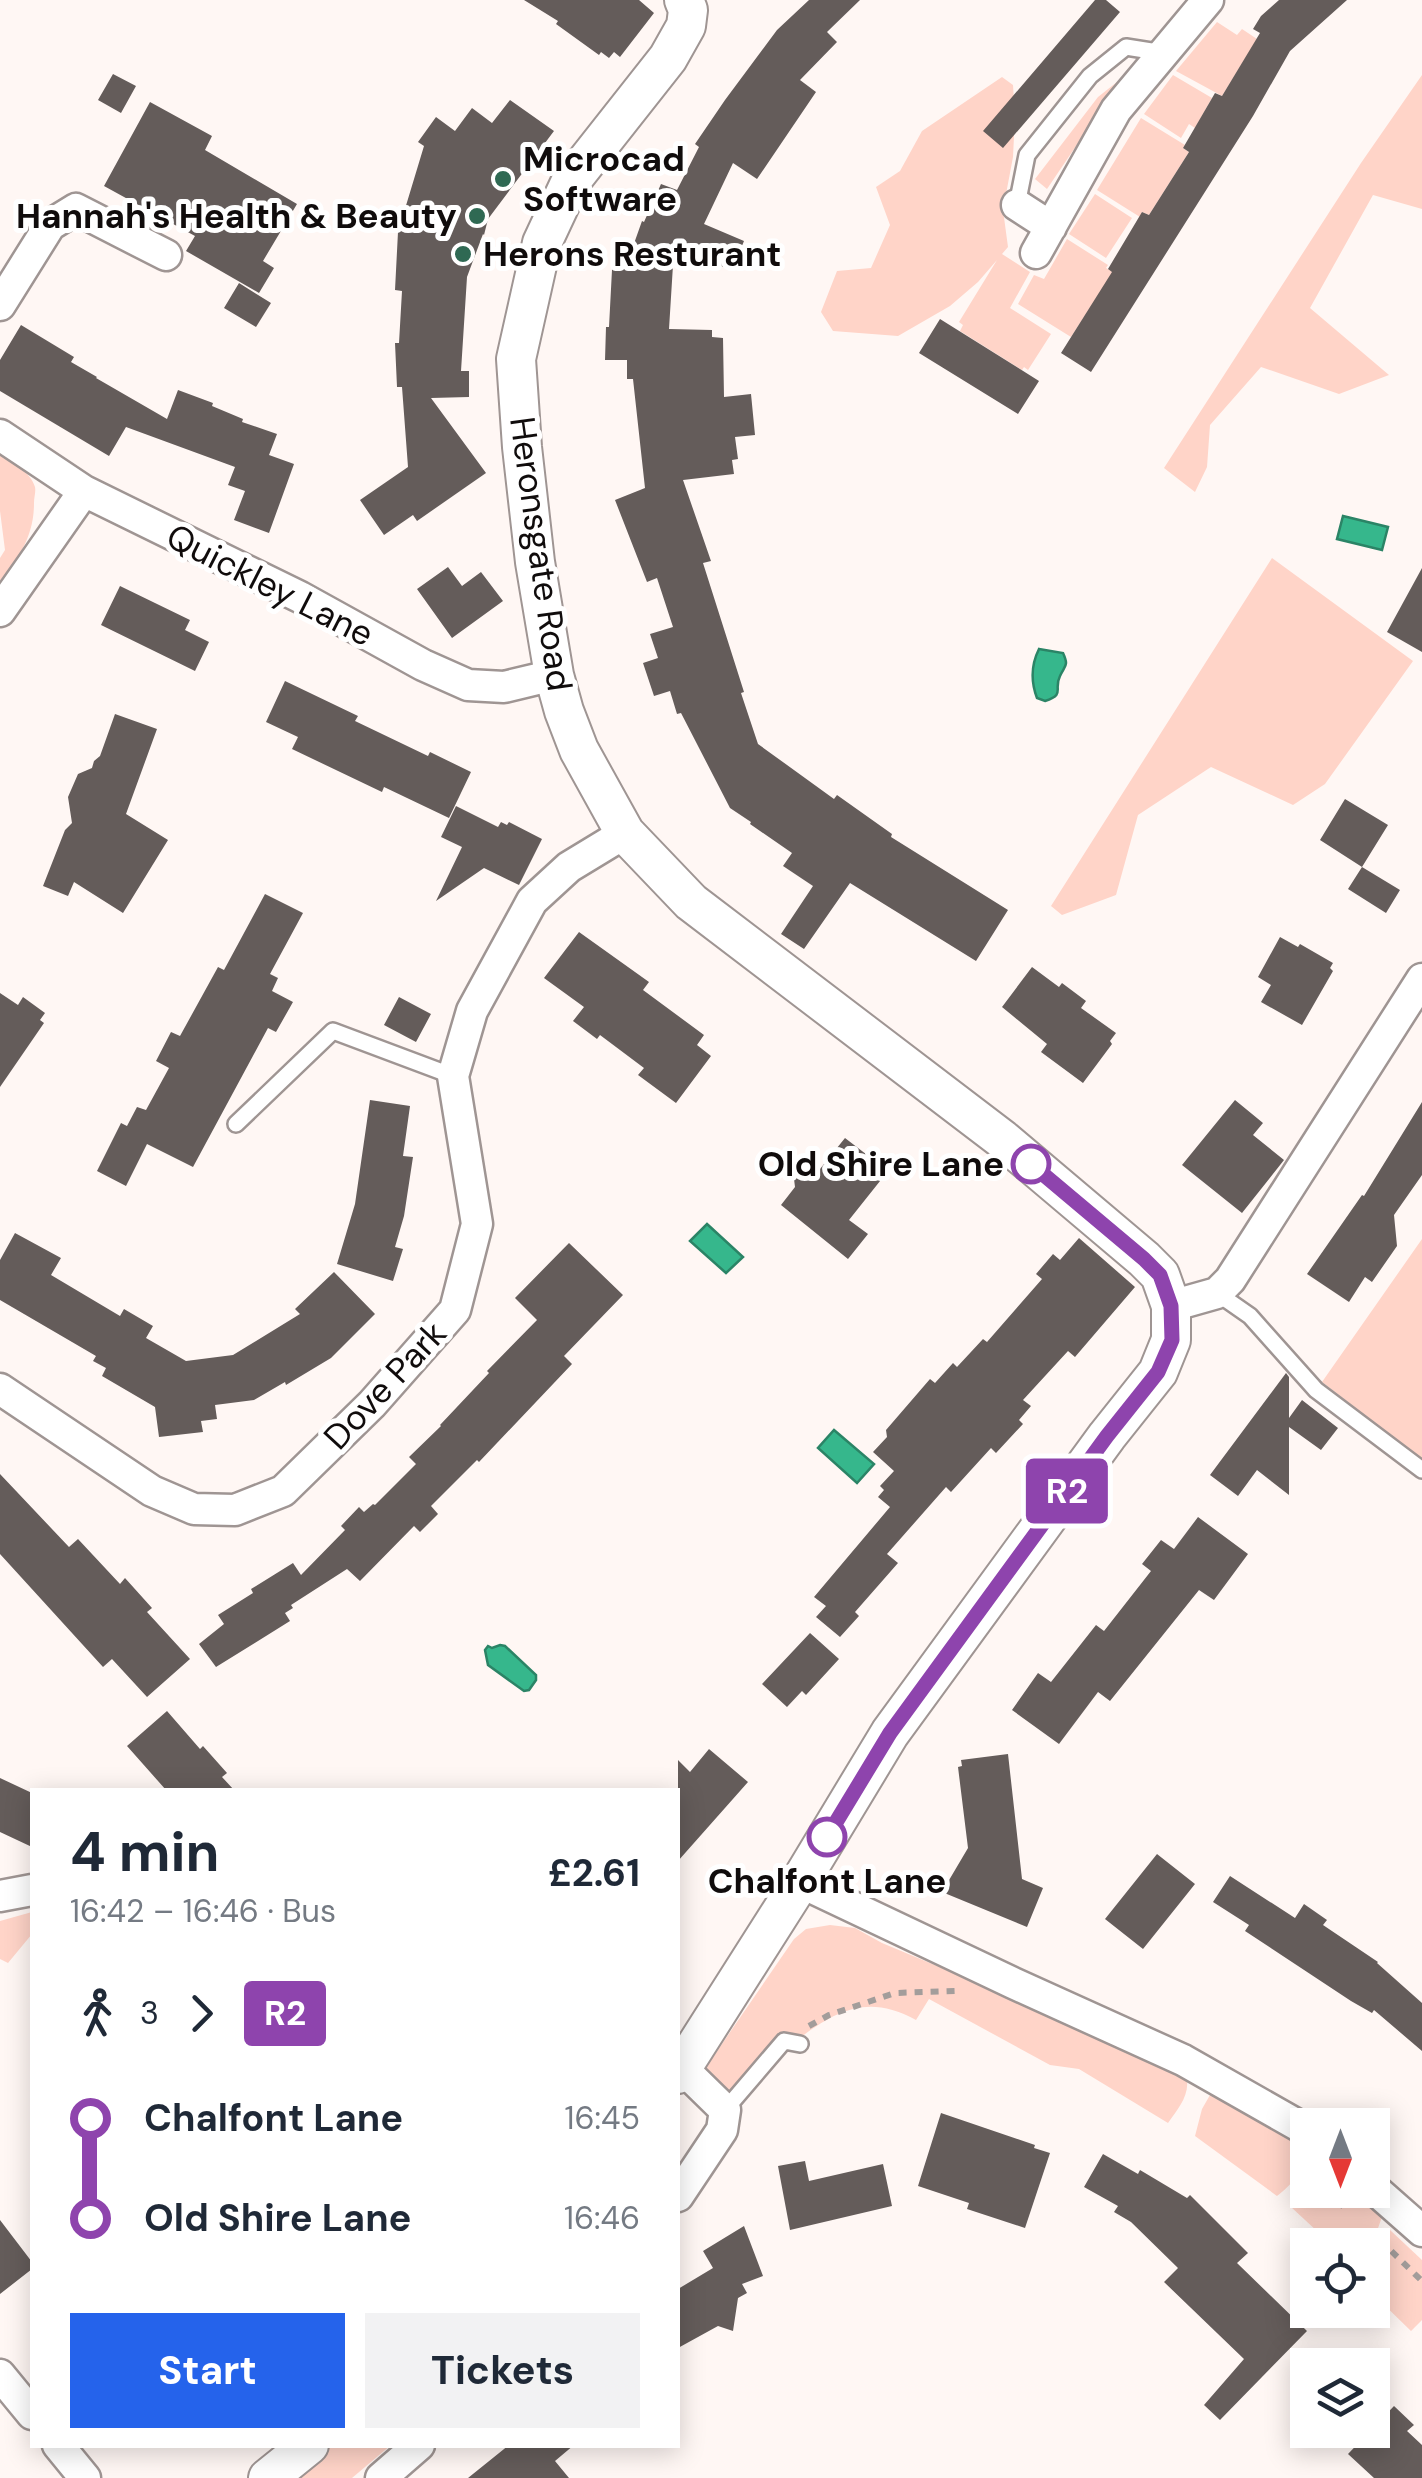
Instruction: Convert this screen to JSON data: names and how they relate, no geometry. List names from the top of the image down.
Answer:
{
  "streets": {
    "street": ["Heronsgate Road", "Quickley Lane", "Dove Park"]
  },
  "crossings": [
    ["Heronsgate Road", "Quickley Lane"],
    ["Heronsgate Road", "Dove Park"]
  ],
  "places": [
    "Microcad Software",
    "Hannah's Health & Beauty",
    "Herons Resturant",
    "Old Shire Lane",
    "Chalfont Lane"
  ],
  "lines": ["bus line R2"],
  "north": "bottom",
  "page": {
    "on_map": "R2",
    "heading": ["4 min", "16:42 – 16:46 · Bus", "£2.61"],
    "legs": ["3", "R2"],
    "list": [
      {
        "name": "Chalfont Lane",
        "value": "16:45"
      },
      {
        "name": "Old Shire Lane",
        "value": "16:46"
      }
    ],
    "buttons": ["Start", "Tickets"]
  }
}
